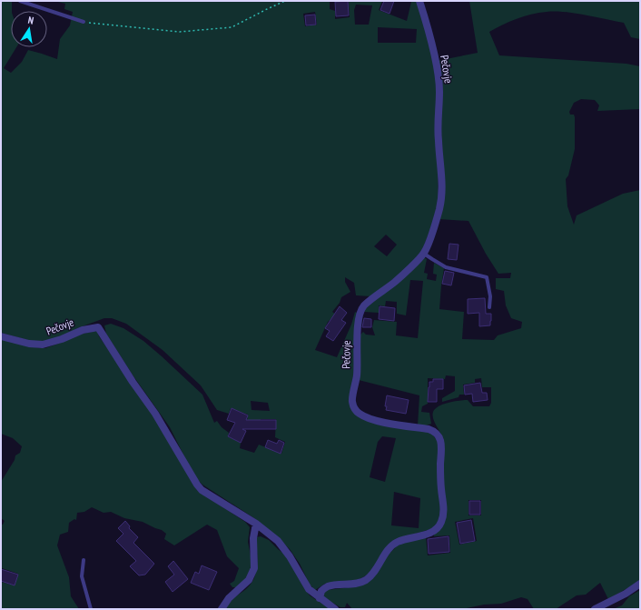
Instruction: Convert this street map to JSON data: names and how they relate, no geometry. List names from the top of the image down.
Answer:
{
  "streets": {
    "street": ["Pečovje"]
  },
  "north": "top"
}
